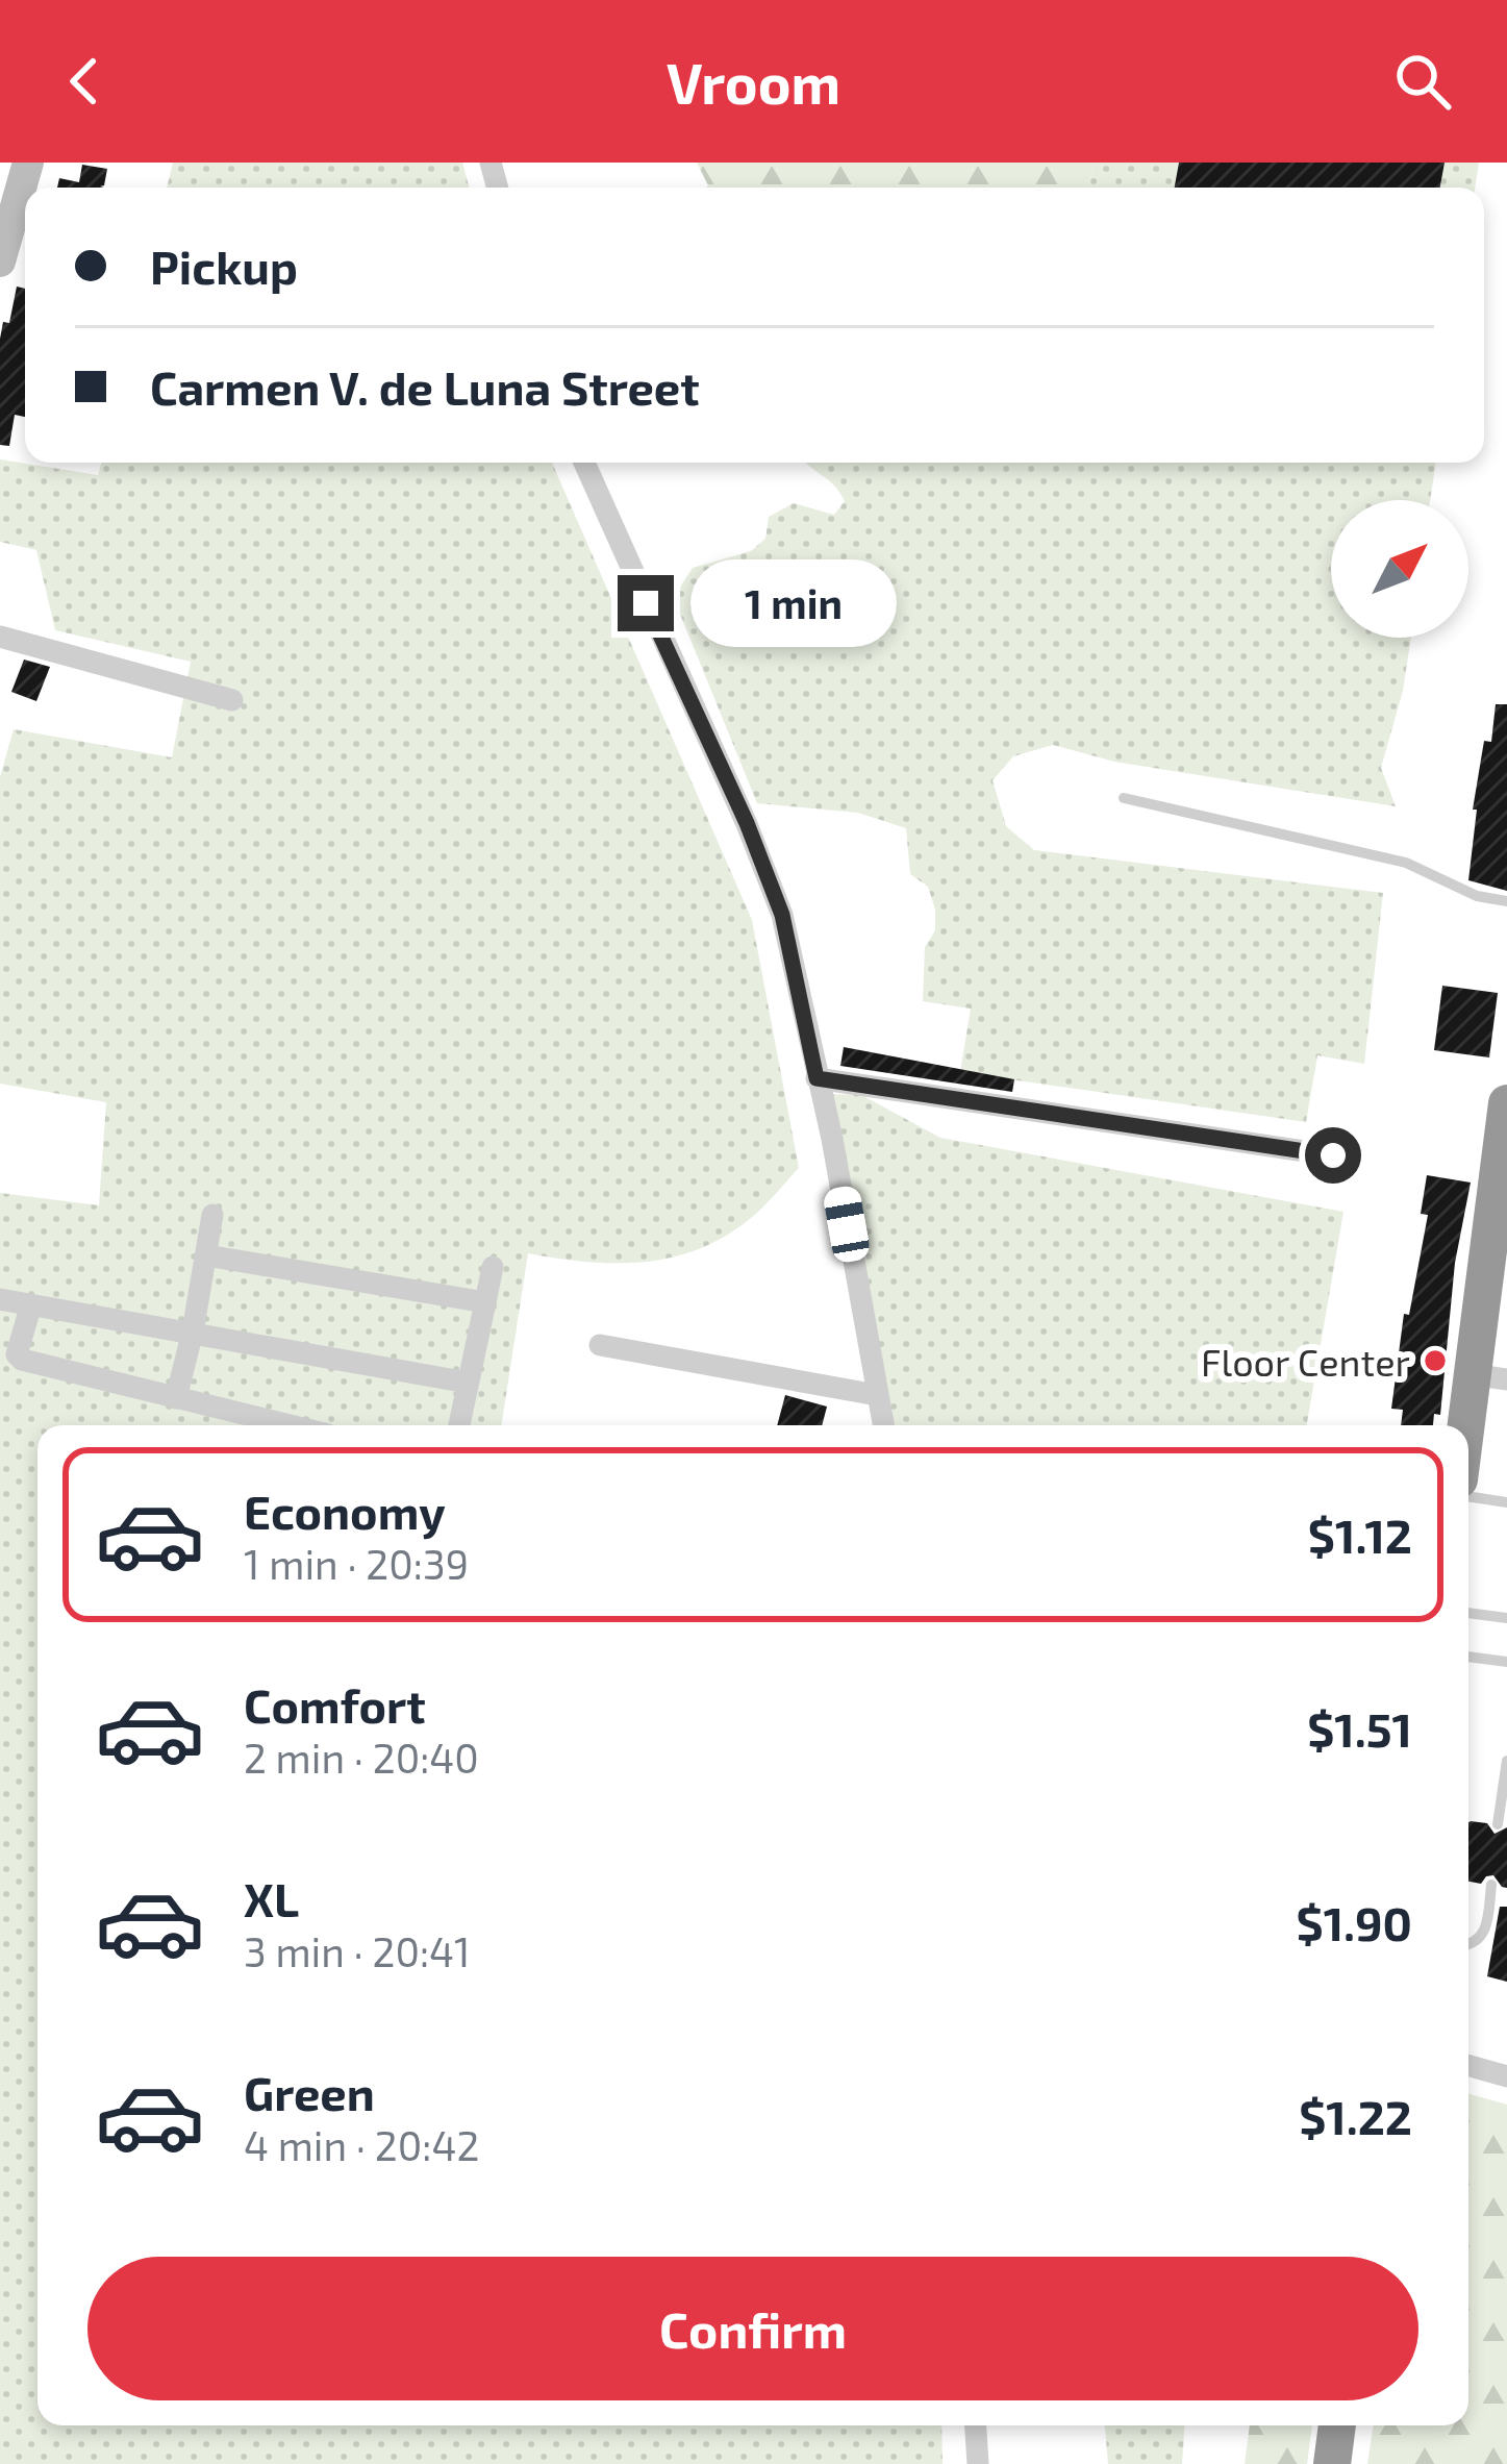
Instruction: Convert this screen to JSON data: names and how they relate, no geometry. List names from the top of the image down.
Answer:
{
  "places": ["Floor Center"],
  "north": "top right",
  "page": {
    "header": "Vroom",
    "banner": ["Pickup", "Carmen V. de Luna Street"],
    "bubble": "1 min",
    "list": [
      {
        "name": "Economy",
        "note": "1 min · 20:39",
        "value": "$1.12"
      },
      {
        "name": "Comfort",
        "note": "2 min · 20:40",
        "value": "$1.51"
      },
      {
        "name": "XL",
        "note": "3 min · 20:41",
        "value": "$1.90"
      },
      {
        "name": "Green",
        "note": "4 min · 20:42",
        "value": "$1.22"
      }
    ],
    "buttons": "Confirm"
  }
}
